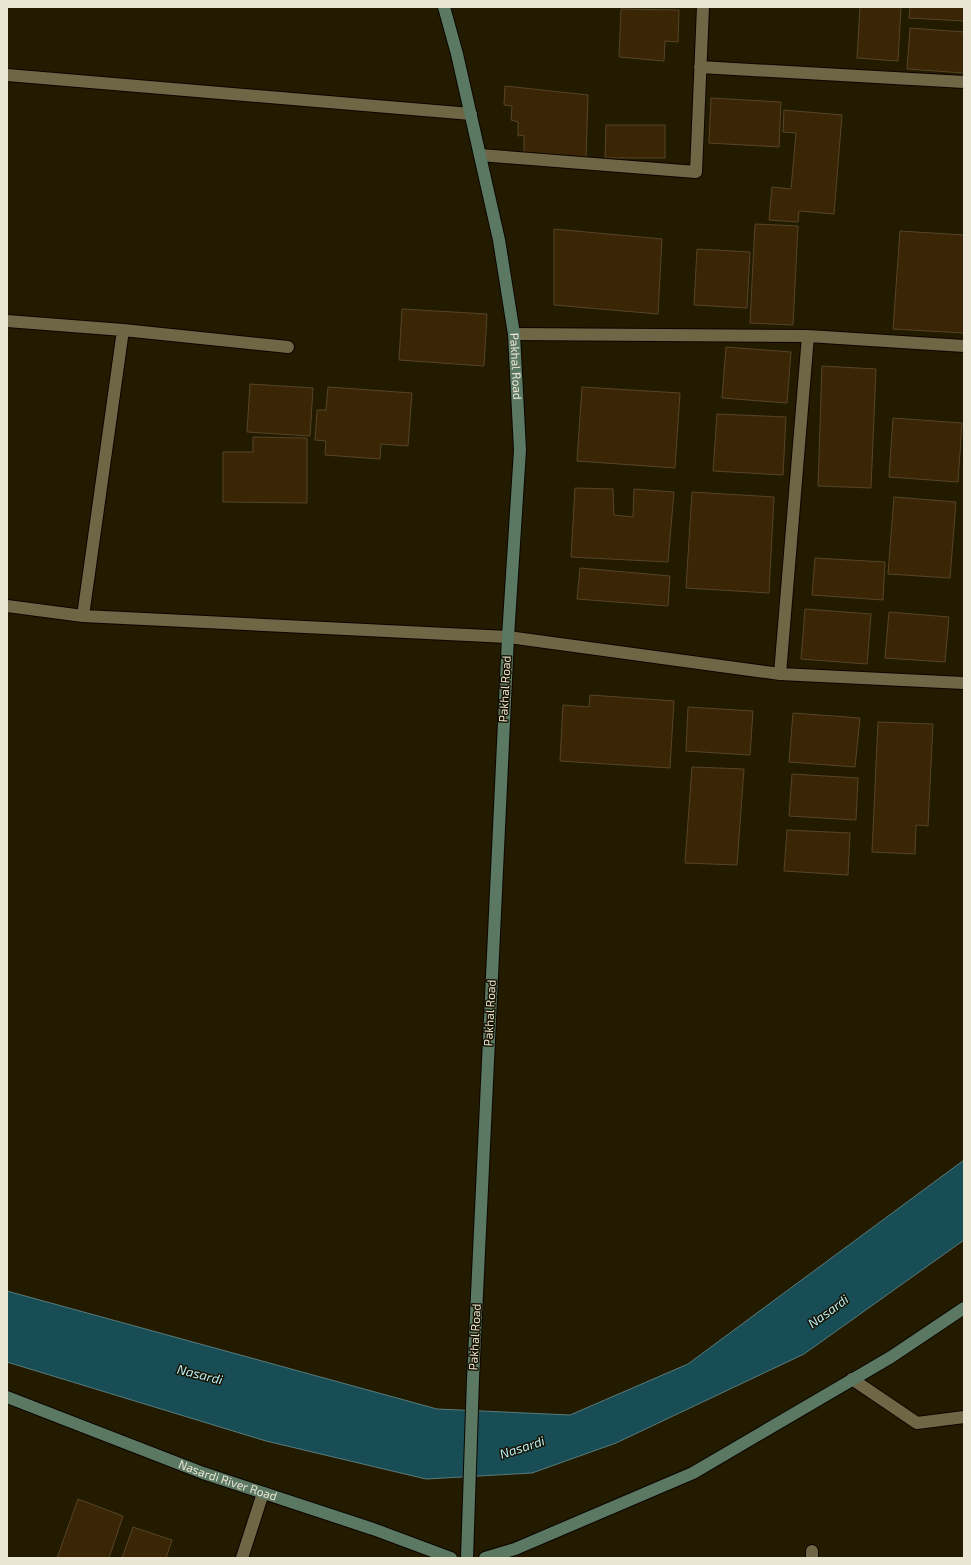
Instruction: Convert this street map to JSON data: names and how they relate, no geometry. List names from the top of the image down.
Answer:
{
  "streets": {
    "street": ["Pakhal Road", "Nasardi River Road"]
  },
  "water": ["Nasardi"]
}
